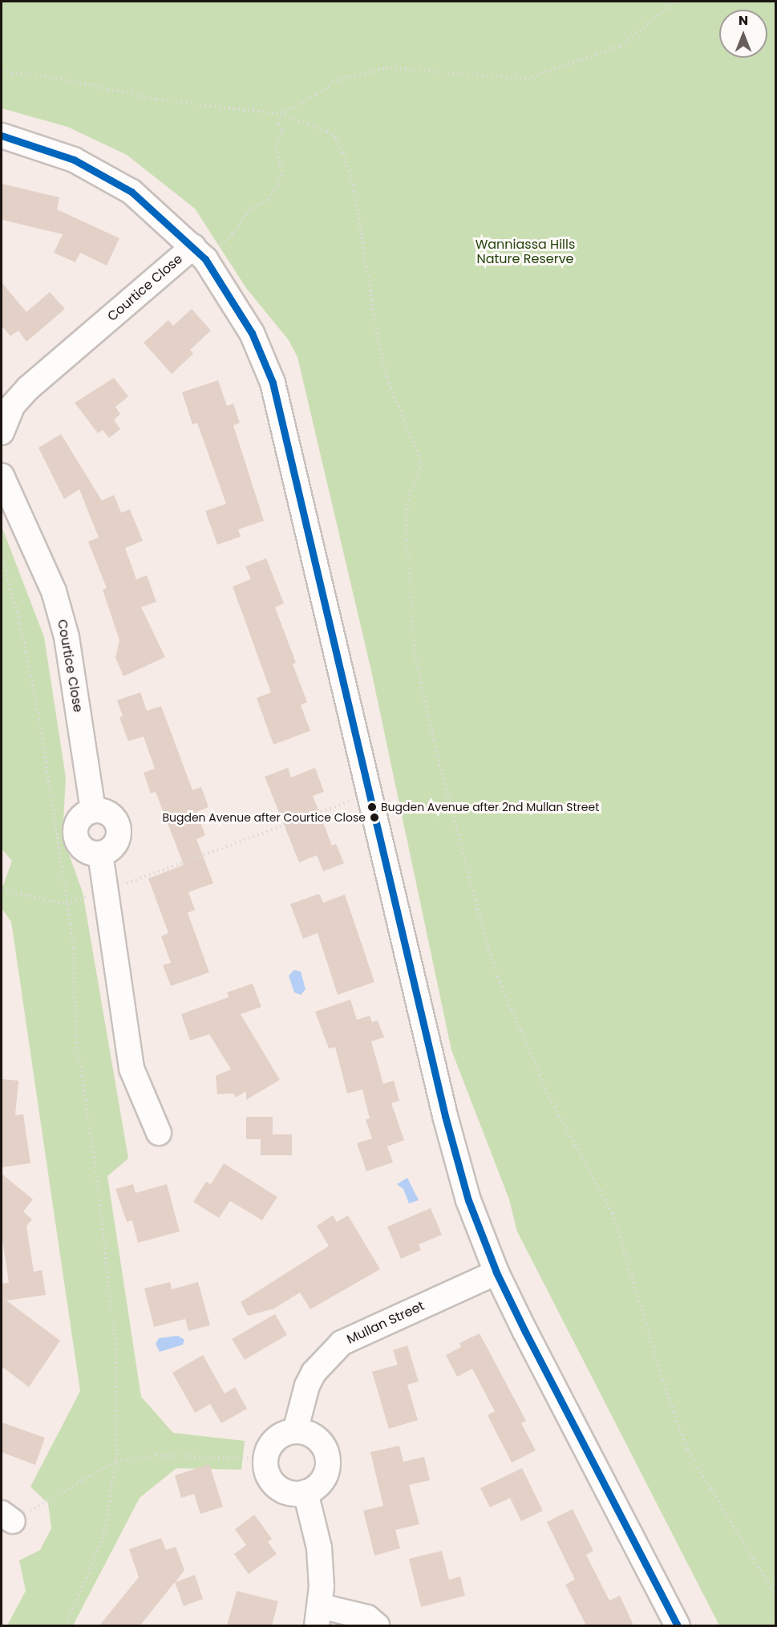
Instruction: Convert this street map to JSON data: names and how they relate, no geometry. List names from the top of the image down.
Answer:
{
  "streets": {
    "street": ["Courtice Close", "Mullan Street"]
  },
  "parks": ["Wanniassa Hills Nature Reserve"],
  "places": ["Bugden Avenue after 2nd Mullan Street", "Bugden Avenue after Courtice Close"],
  "north": "top"
}
